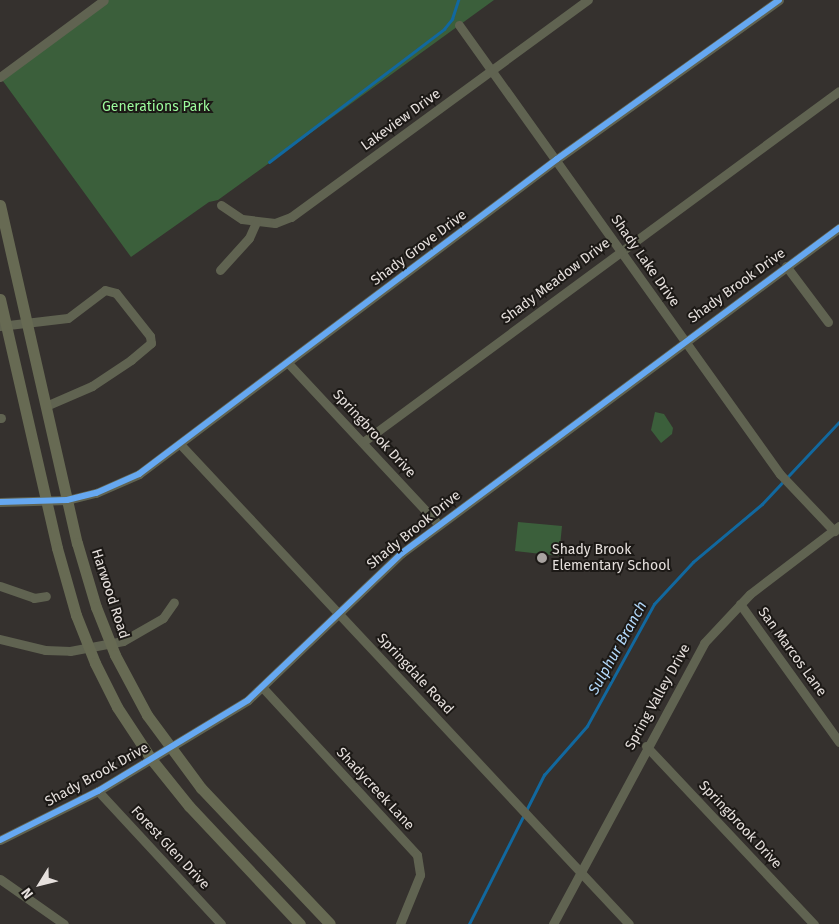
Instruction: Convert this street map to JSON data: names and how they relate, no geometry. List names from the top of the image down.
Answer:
{
  "streets": {
    "main road": ["Harwood Road"],
    "street": [
      "Lakeview Drive",
      "Shady Grove Drive",
      "Shady Lake Drive",
      "Shady Meadow Drive",
      "Shady Brook Drive",
      "Springbrook Drive",
      "San Marcos Lane",
      "Springdale Road",
      "Spring Valley Drive",
      "Shadycreek Lane",
      "Forest Glen Drive"
    ]
  },
  "crossings": [
    ["Lakeview Drive", "Shady Lake Drive"],
    ["Shady Grove Drive", "Shady Lake Drive"],
    ["Shady Grove Drive", "Springbrook Drive"],
    ["Shady Grove Drive", "Harwood Road"],
    ["Shady Grove Drive", "Springdale Road"],
    ["Shady Lake Drive", "Shady Meadow Drive"],
    ["Shady Lake Drive", "Shady Brook Drive"],
    ["Shady Lake Drive", "Spring Valley Drive"],
    ["Shady Meadow Drive", "Springbrook Drive"],
    ["Shady Brook Drive", "Springbrook Drive"],
    ["Shady Brook Drive", "Harwood Road"],
    ["Shady Brook Drive", "Springdale Road"],
    ["Shady Brook Drive", "Shadycreek Lane"],
    ["Shady Brook Drive", "Forest Glen Drive"],
    ["Springbrook Drive", "Spring Valley Drive"],
    ["San Marcos Lane", "Spring Valley Drive"],
    ["Springdale Road", "Spring Valley Drive"]
  ],
  "water": ["Sulphur Branch"],
  "parks": ["Generations Park"],
  "places": ["Shady Brook Elementary School"],
  "north": "bottom left"
}
